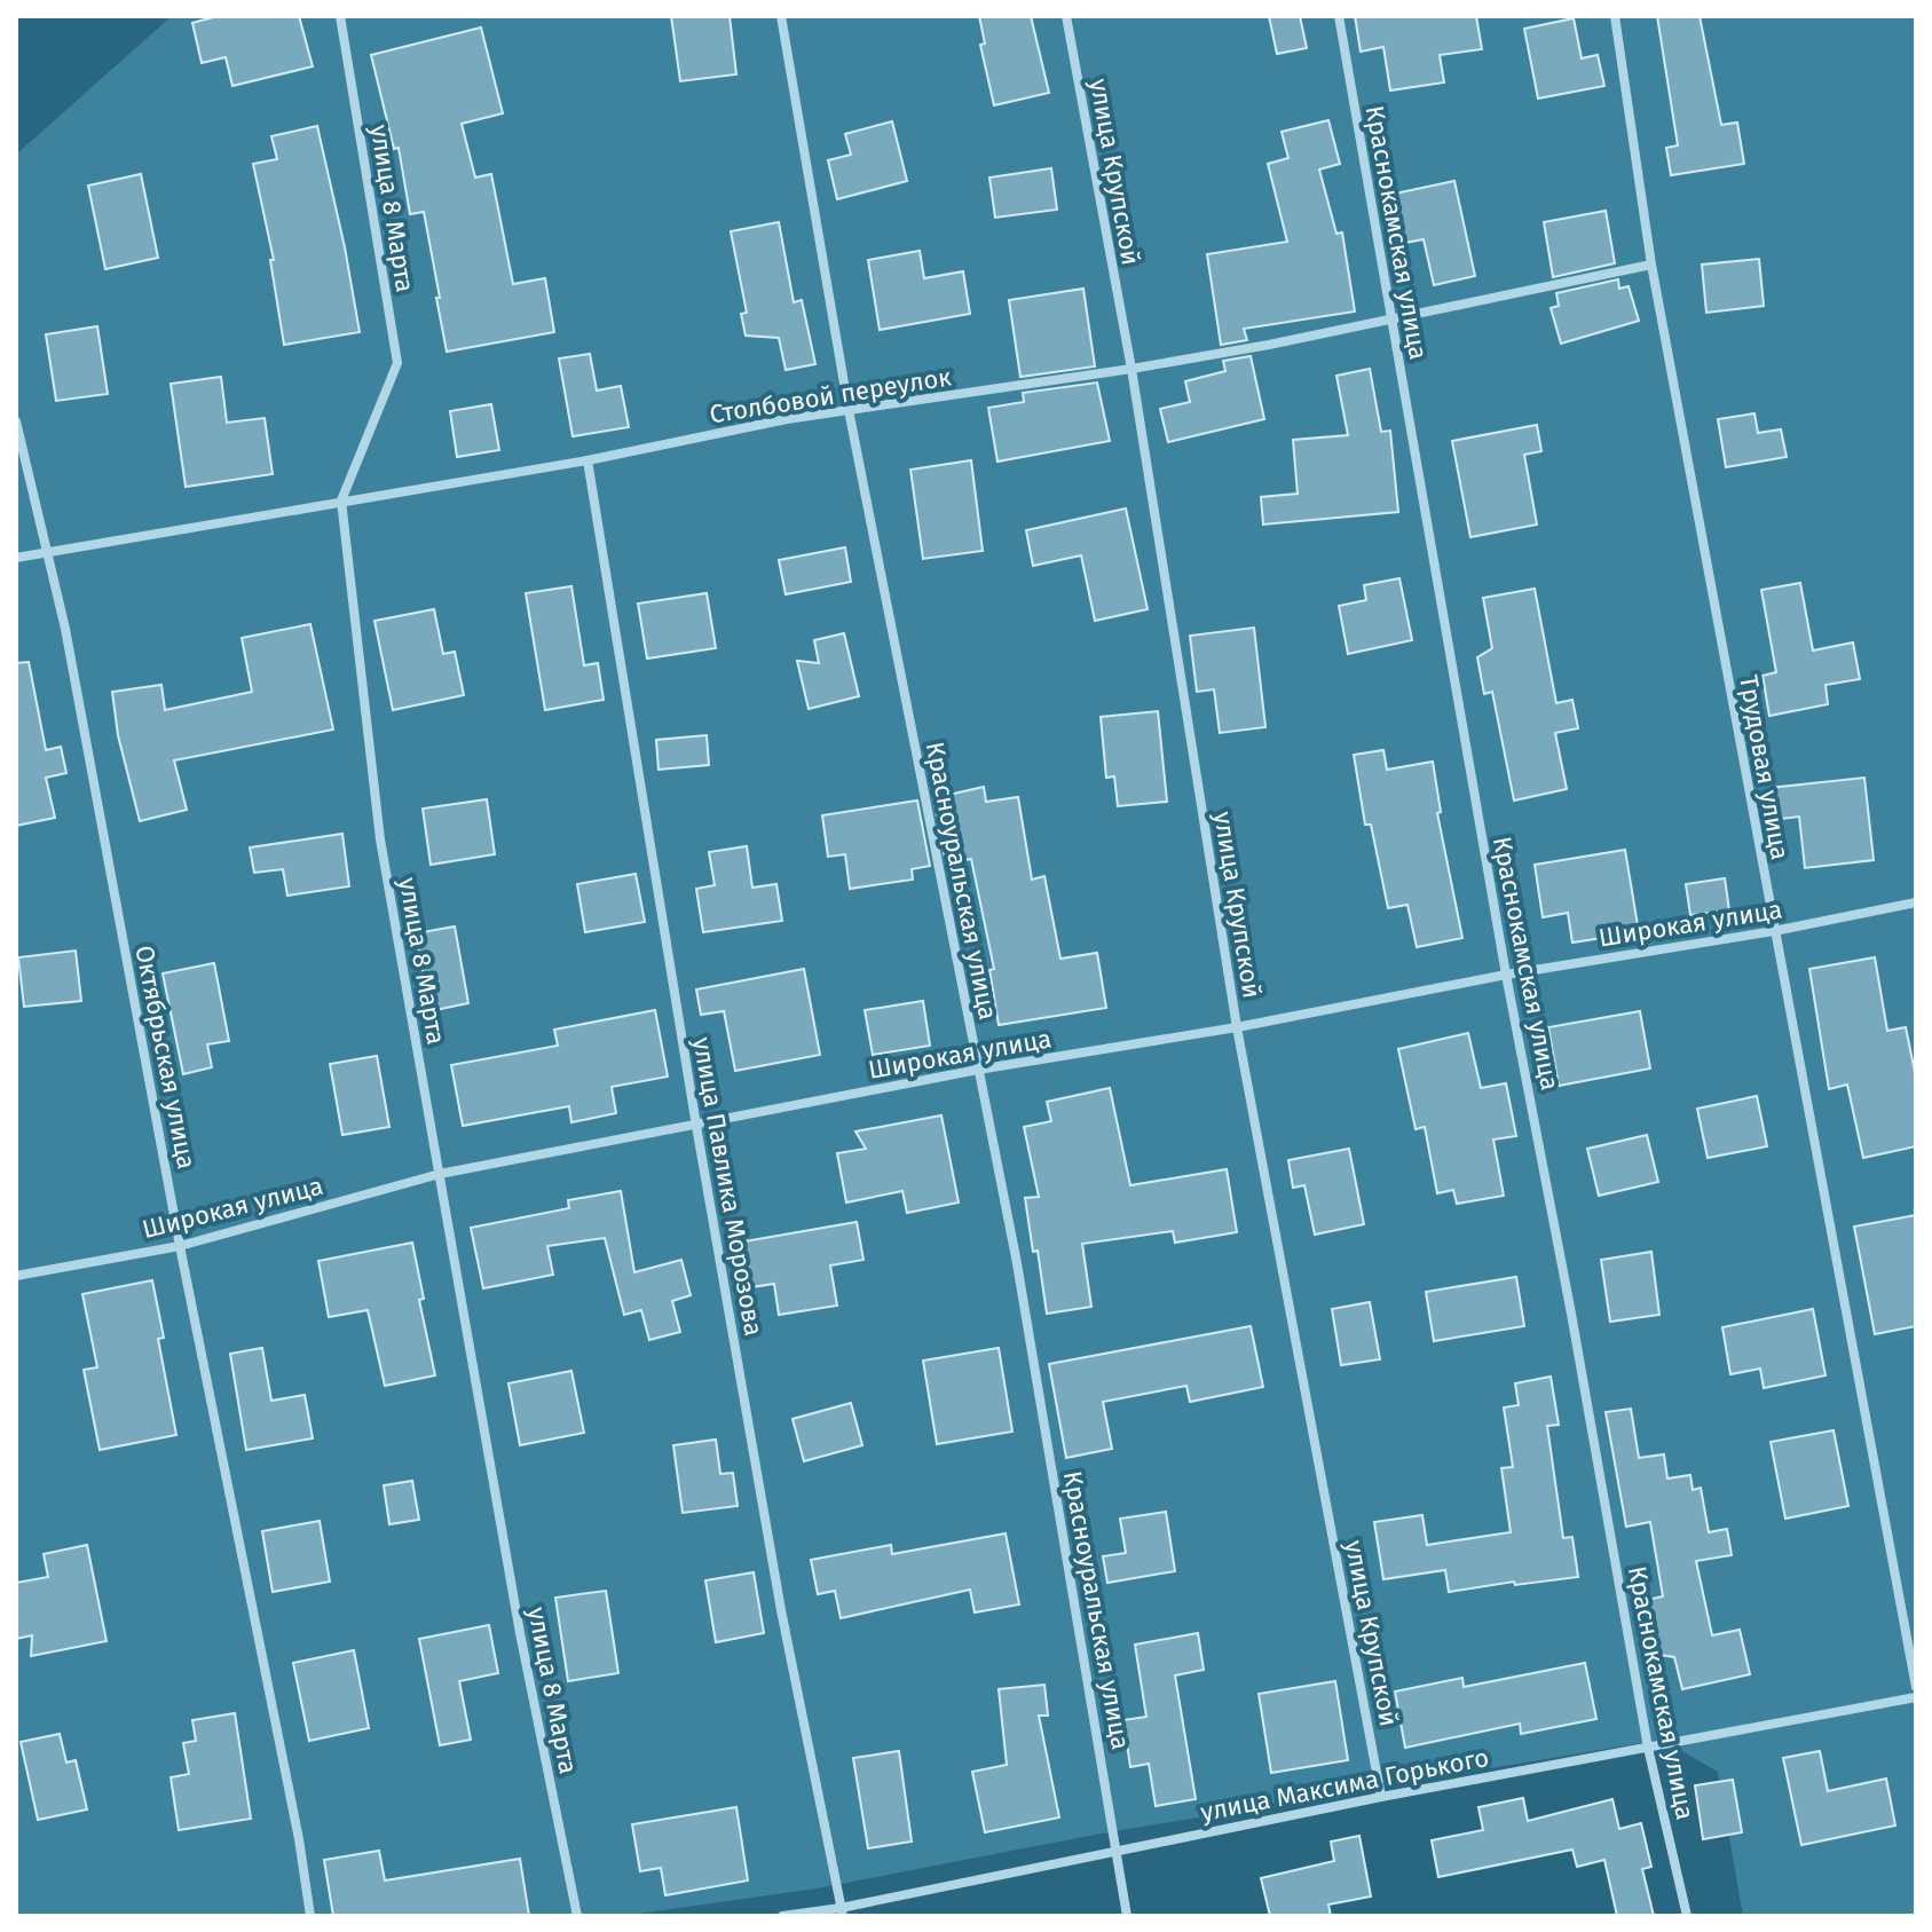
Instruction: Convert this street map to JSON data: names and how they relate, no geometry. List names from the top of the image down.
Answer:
{
  "streets": {
    "street": [
      "улица Крупской",
      "улица 8 Марта",
      "Краснокамская улица",
      "Столбовой переулок",
      "Трудовая улица",
      "Красноуральская улица",
      "Широкая улица",
      "Октябрьская улица",
      "улица Павлика Морозова",
      "улица Максима Горького"
    ]
  },
  "crossings": [
    ["улица Крупской", "Столбовой переулок"],
    ["улица Крупской", "Широкая улица"],
    ["улица Крупской", "улица Максима Горького"],
    ["улица 8 Марта", "Столбовой переулок"],
    ["улица 8 Марта", "Широкая улица"],
    ["Краснокамская улица", "Столбовой переулок"],
    ["Краснокамская улица", "Широкая улица"],
    ["Краснокамская улица", "улица Максима Горького"],
    ["Столбовой переулок", "Трудовая улица"],
    ["Столбовой переулок", "Красноуральская улица"],
    ["Столбовой переулок", "Октябрьская улица"],
    ["Столбовой переулок", "улица Павлика Морозова"],
    ["Трудовая улица", "Широкая улица"],
    ["Красноуральская улица", "Широкая улица"],
    ["Красноуральская улица", "улица Максима Горького"],
    ["Широкая улица", "Октябрьская улица"],
    ["Широкая улица", "улица Павлика Морозова"],
    ["улица Павлика Морозова", "улица Максима Горького"]
  ]
}
